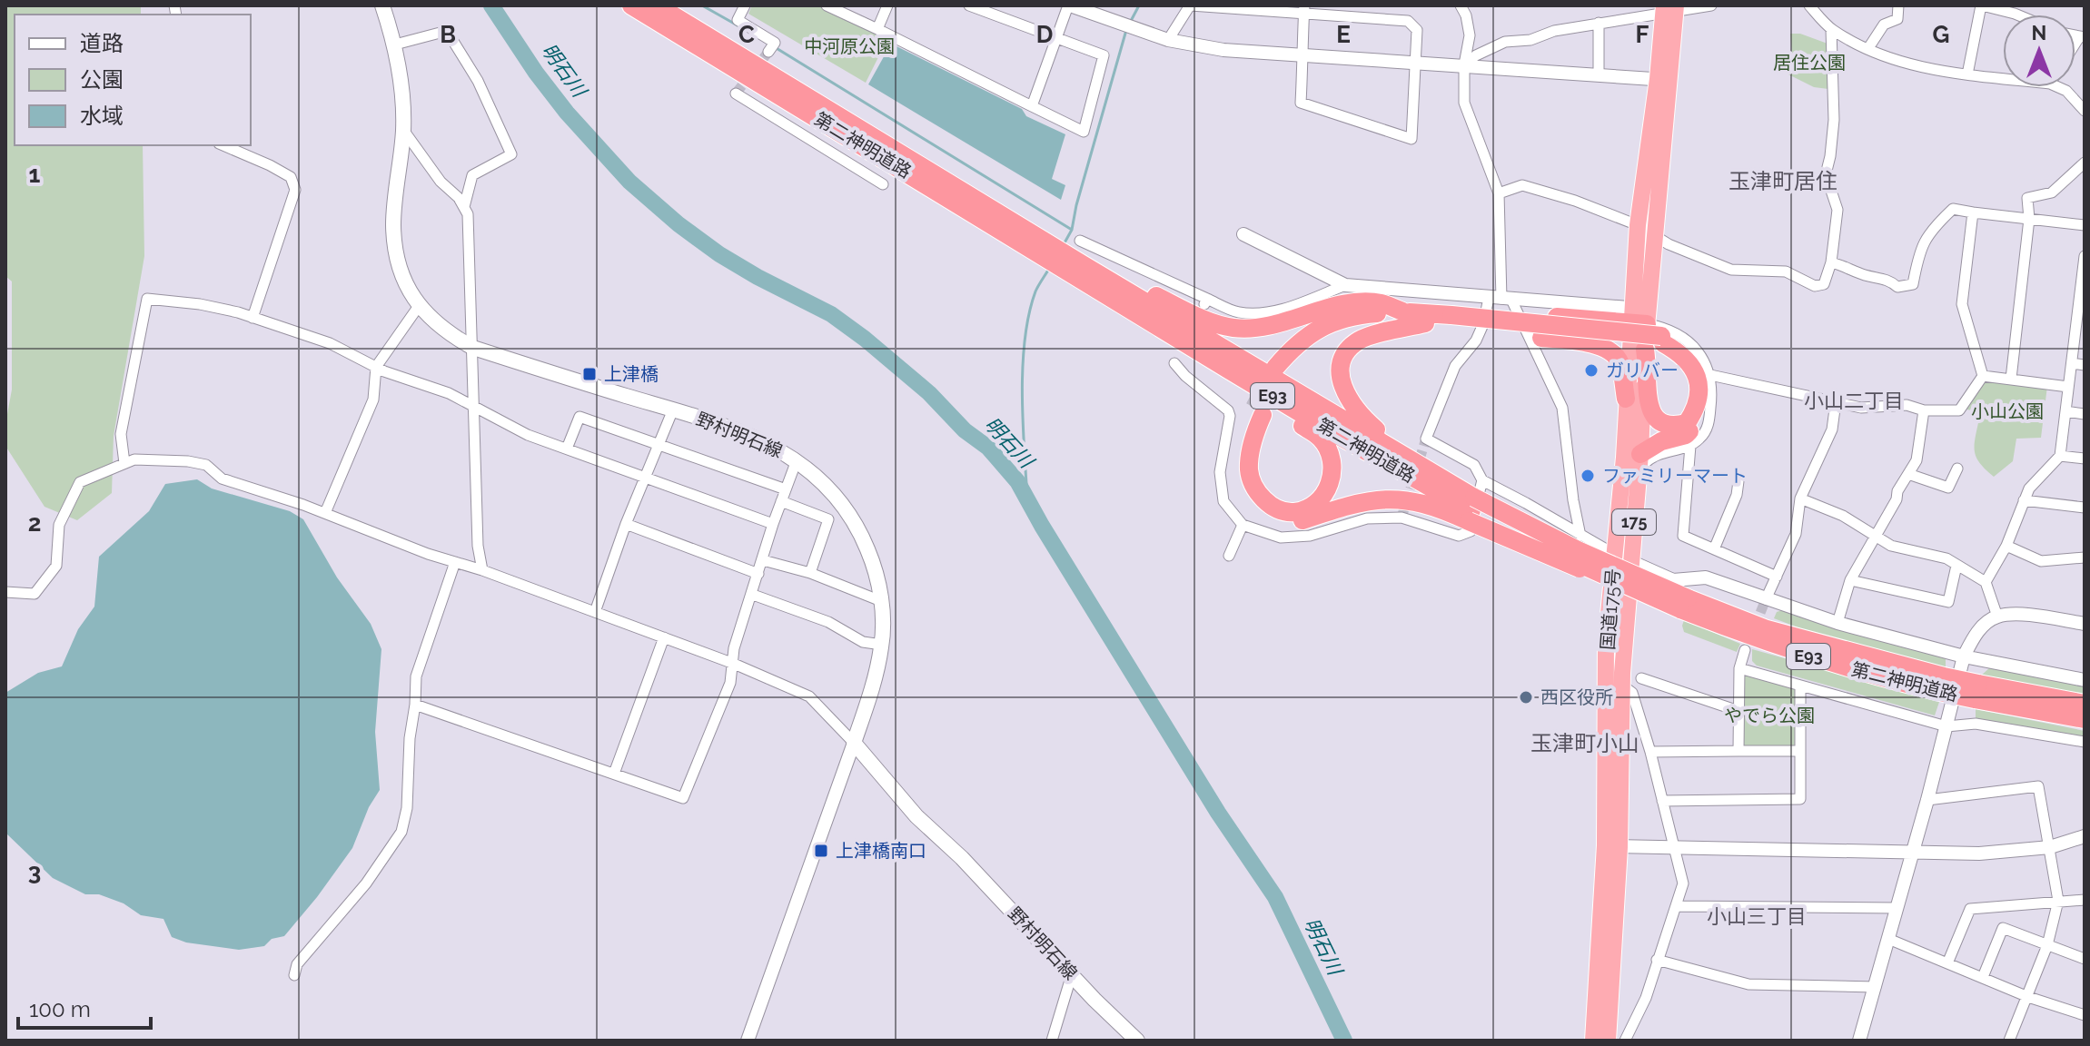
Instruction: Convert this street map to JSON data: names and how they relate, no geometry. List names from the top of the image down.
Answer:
{
  "streets": {
    "highway": [
      "第二神明道路",
      "E93",
      "175",
      "国道175号"
    ],
    "main road": ["野村明石線"]
  },
  "districts": [
    "玉津町居住",
    "小山二丁目",
    "玉津町小山",
    "小山三丁目"
  ],
  "water": ["明石川"],
  "parks": [
    "中河原公園",
    "居住公園",
    "小山公園",
    "やでら公園"
  ],
  "places": {
    "other": ["ガリバー", "ファミリーマート", "西区役所"],
    "transit": ["上津橋", "上津橋南口"]
  },
  "legend": ["道路", "公園", "水域"],
  "scale_bar": "100 m",
  "north": "top",
  "grid": {
    "columns": [
      "B",
      "C",
      "D",
      "E",
      "F",
      "G"
    ],
    "rows": ["1", "2", "3"]
  }
}
